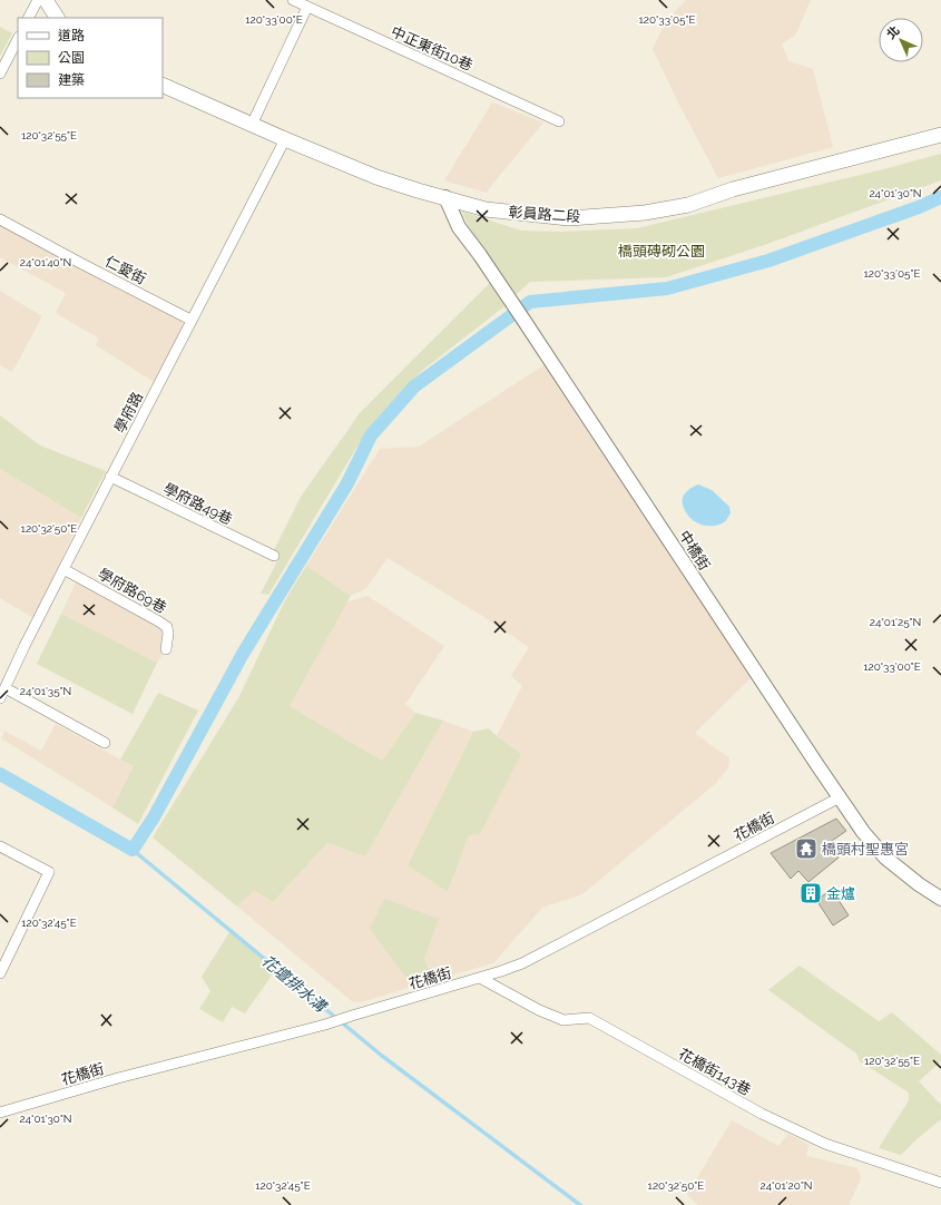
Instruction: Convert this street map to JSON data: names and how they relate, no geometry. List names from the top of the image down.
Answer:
{
  "streets": {
    "main road": ["彰員路二段"],
    "street": [
      "中正東街10巷",
      "仁愛街",
      "學府路",
      "學府路49巷",
      "中橋街",
      "學府路69巷",
      "花橋街",
      "花橋街143巷"
    ]
  },
  "crossings": [
    ["彰員路二段", "學府路"],
    ["彰員路二段", "中橋街"],
    ["仁愛街", "學府路"],
    ["學府路", "學府路49巷"],
    ["學府路", "學府路69巷"],
    ["中橋街", "花橋街"],
    ["花橋街", "花橋街143巷"]
  ],
  "water": ["花壇排水溝"],
  "parks": ["橋頭磚砌公園"],
  "places": {
    "temple": ["橋頭村聖惠宮"],
    "building": ["金爐"]
  },
  "legend": ["道路", "公園", "建築"],
  "north": "top left",
  "coordinates": [
    "120°33'00\"E",
    "120°33'05\"E",
    "120°32'55\"E",
    "24°01'30\"N",
    "24°01'40\"N",
    "120°32'50\"E",
    "24°01'25\"N",
    "24°01'35\"N",
    "120°32'45\"E",
    "24°01'20\"N"
  ]
}
